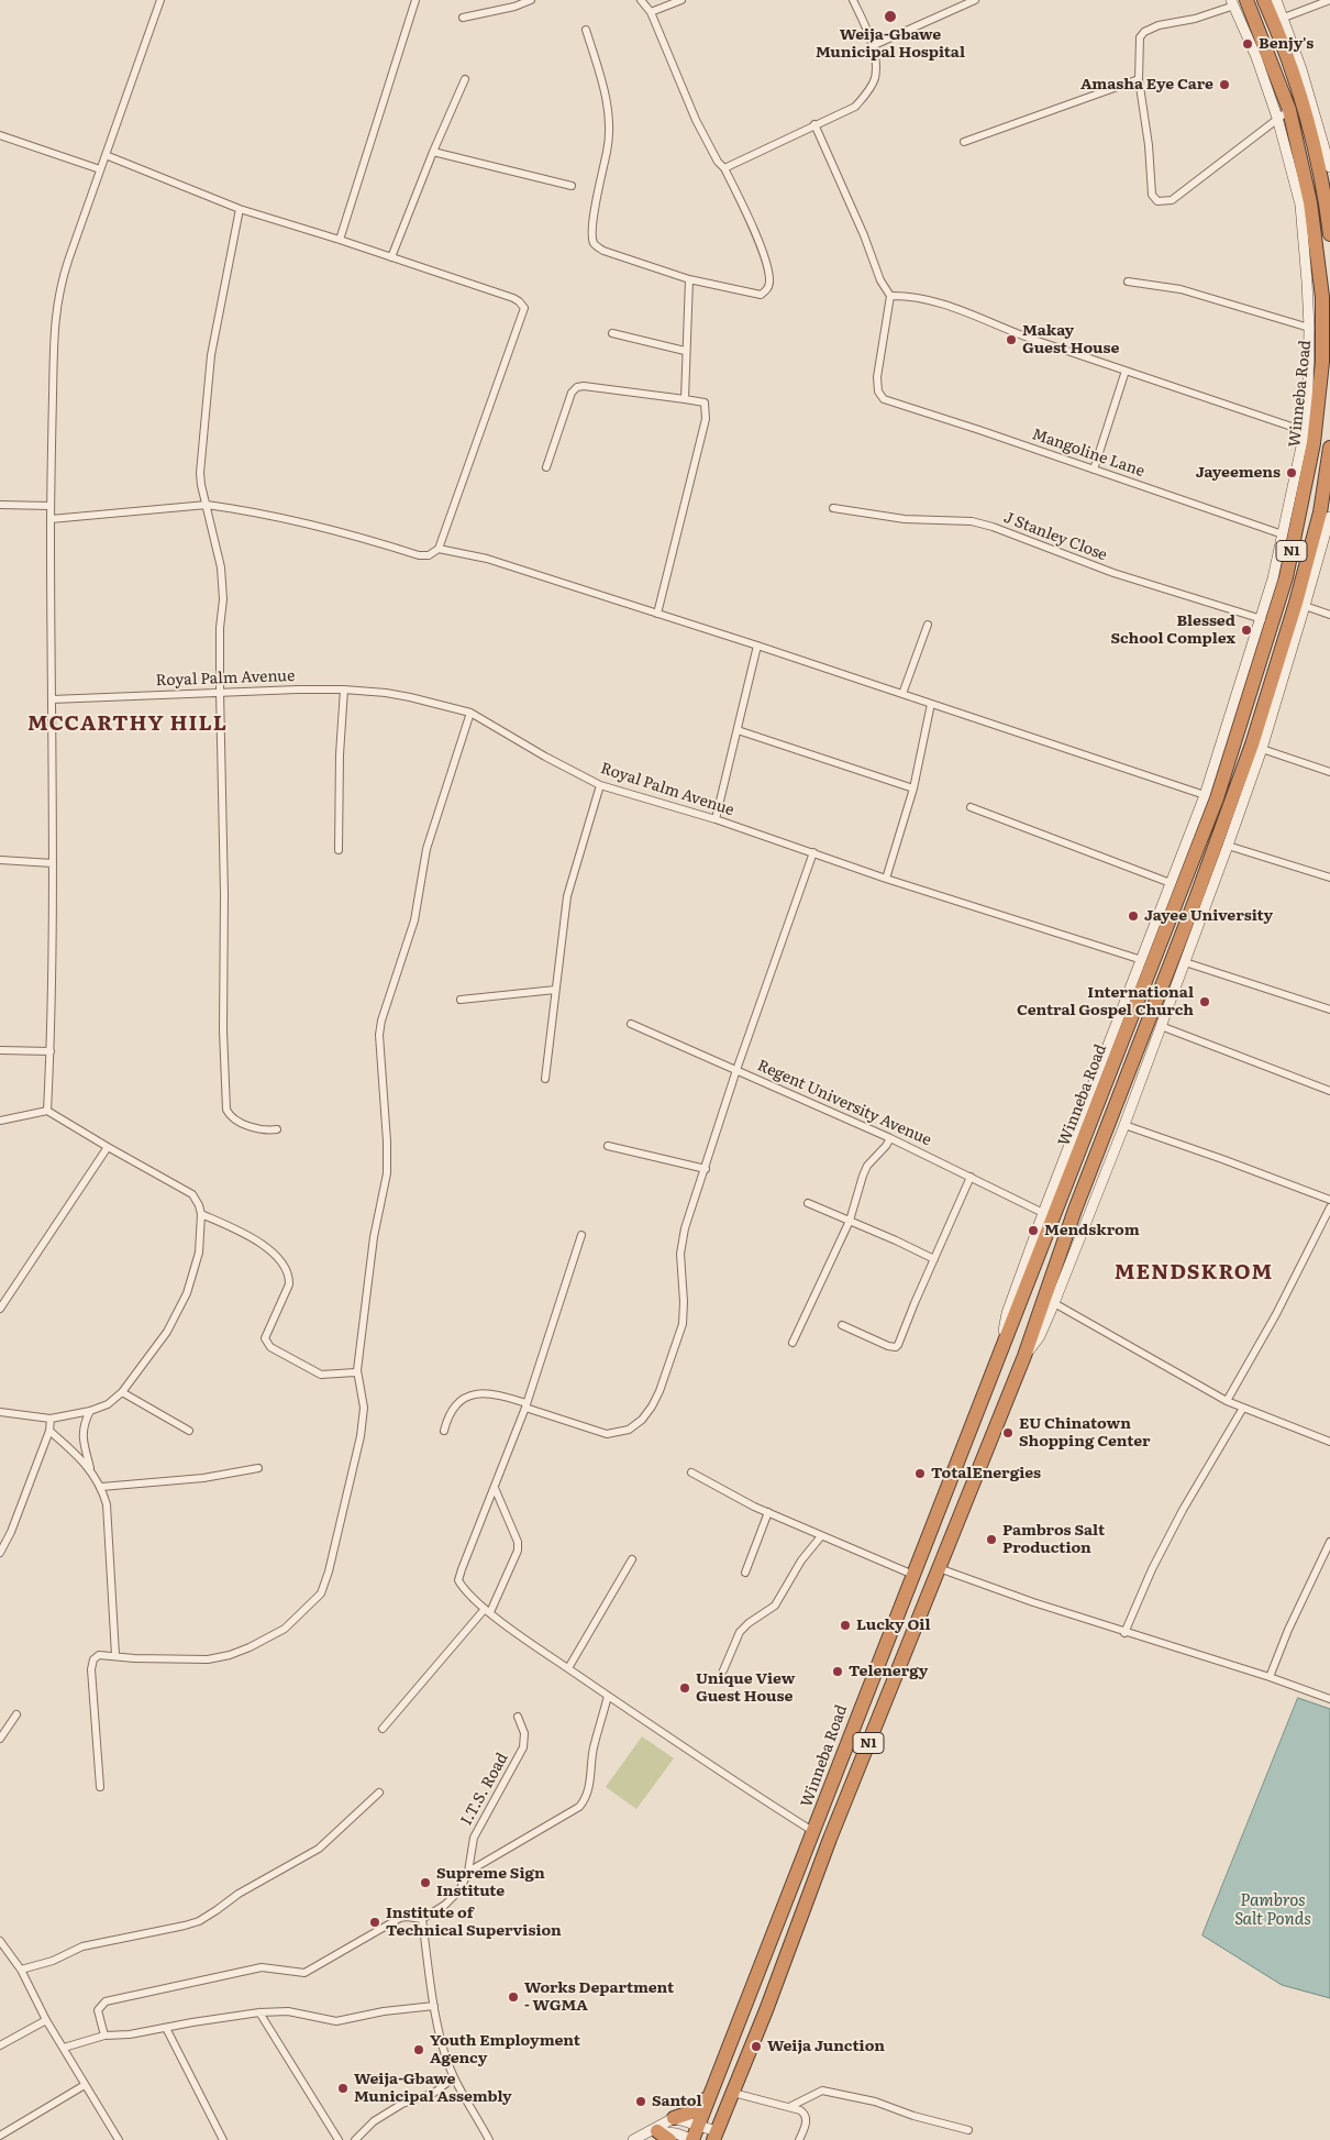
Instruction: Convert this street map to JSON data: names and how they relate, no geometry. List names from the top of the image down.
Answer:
{
  "streets": {
    "highway": ["Winneba Road", "N1"],
    "street": [
      "Mangoline Lane",
      "J Stanley Close",
      "Royal Palm Avenue",
      "Regent University Avenue",
      "I.T.S. Road"
    ]
  },
  "districts": ["MCCARTHY HILL", "MENDSKROM"],
  "water": ["Pambros Salt Ponds"],
  "places": [
    "Weija-Gbawe Municipal Hospital",
    "Benjy's",
    "Amasha Eye Care",
    "Makay Guest House",
    "Jayeemens",
    "Blessed School Complex",
    "Jayee University",
    "International Central Gospel Church",
    "Mendskrom",
    "EU Chinatown Shopping Center",
    "TotalEnergies",
    "Pambros Salt Production",
    "Lucky Oil",
    "Telenergy",
    "Unique View Guest House",
    "Supreme Sign Institute",
    "Institute of Technical Supervision",
    "Works Department - WGMA",
    "Weija Junction",
    "Youth Employment Agency",
    "Weija-Gbawe Municipal Assembly",
    "Santol"
  ]
}
